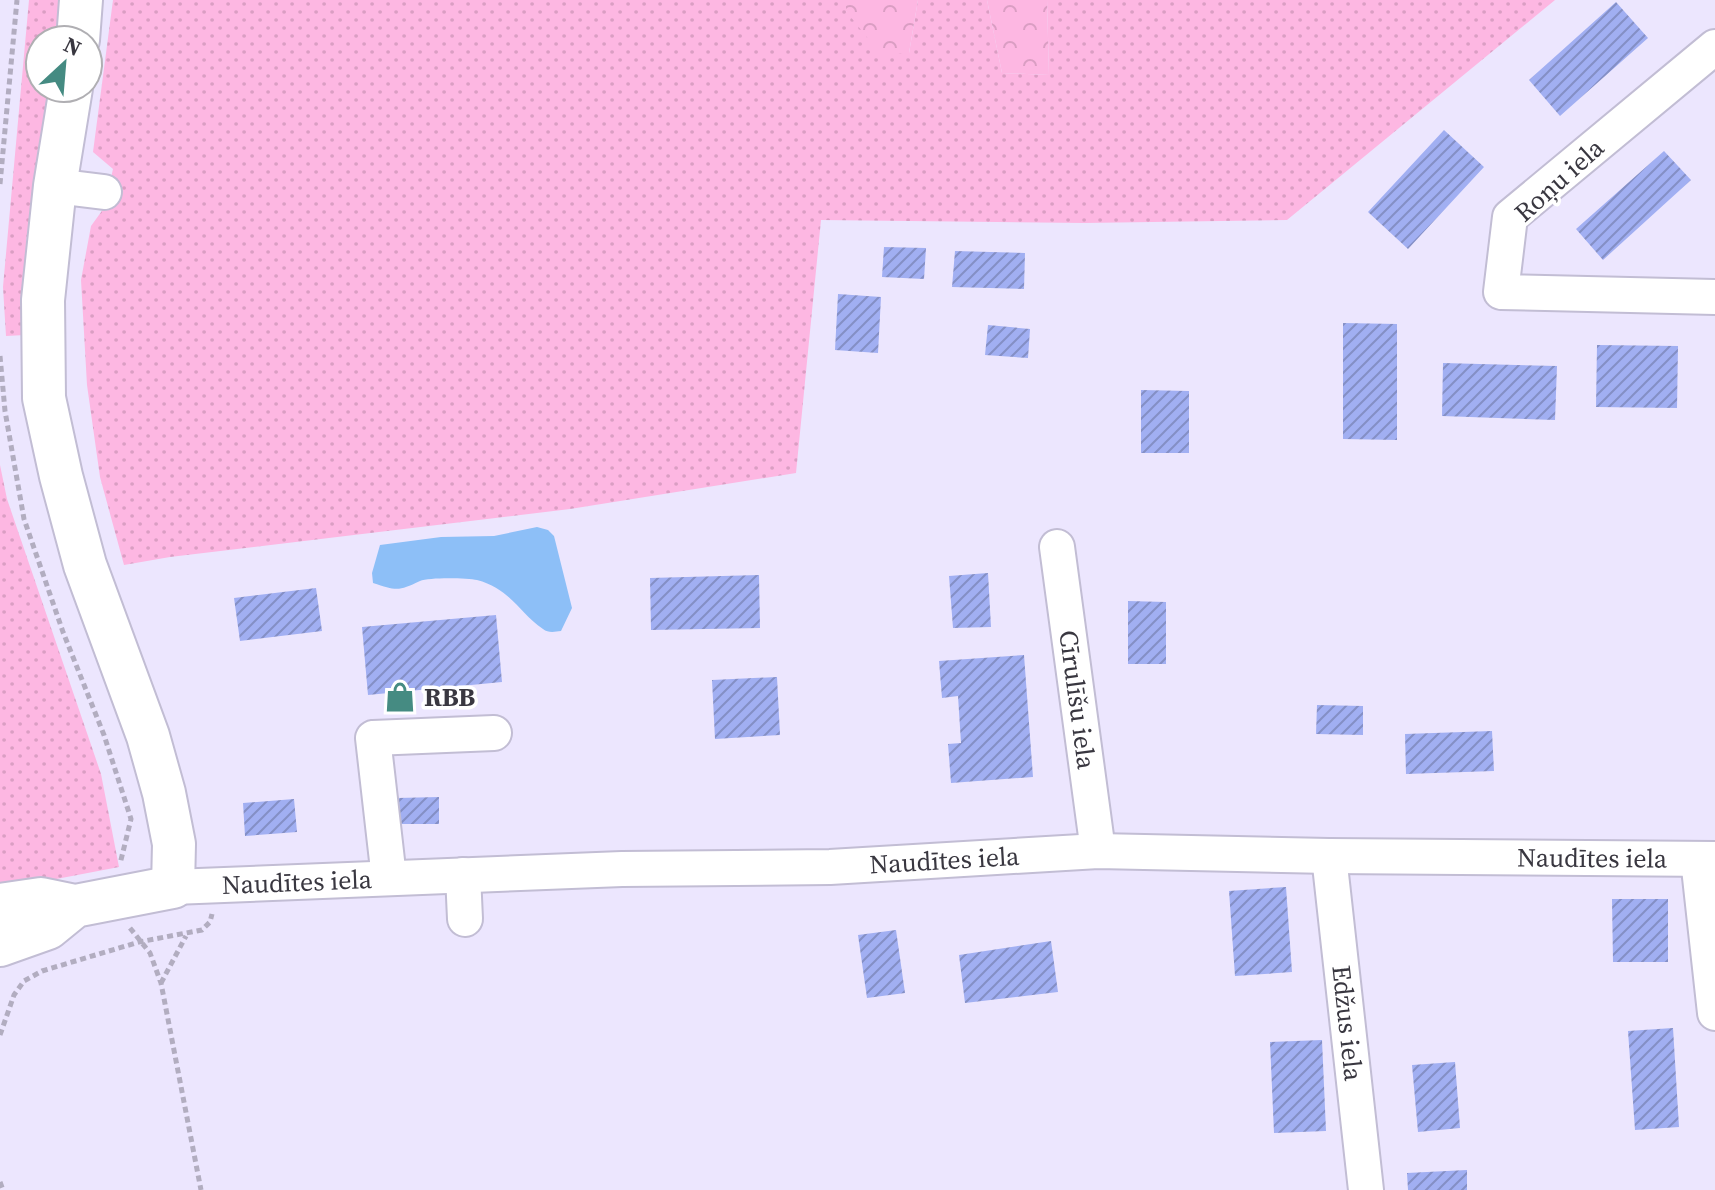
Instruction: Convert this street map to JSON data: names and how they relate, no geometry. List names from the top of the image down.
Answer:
{
  "streets": {
    "street": [
      "Roņu iela",
      "Cīrulīšu iela",
      "Naudītes iela",
      "Edžus iela"
    ]
  },
  "crossings": [
    ["Cīrulīšu iela", "Naudītes iela"],
    ["Naudītes iela", "Edžus iela"]
  ],
  "places": {
    "shop": ["RBB"]
  },
  "north": "top right"
}
